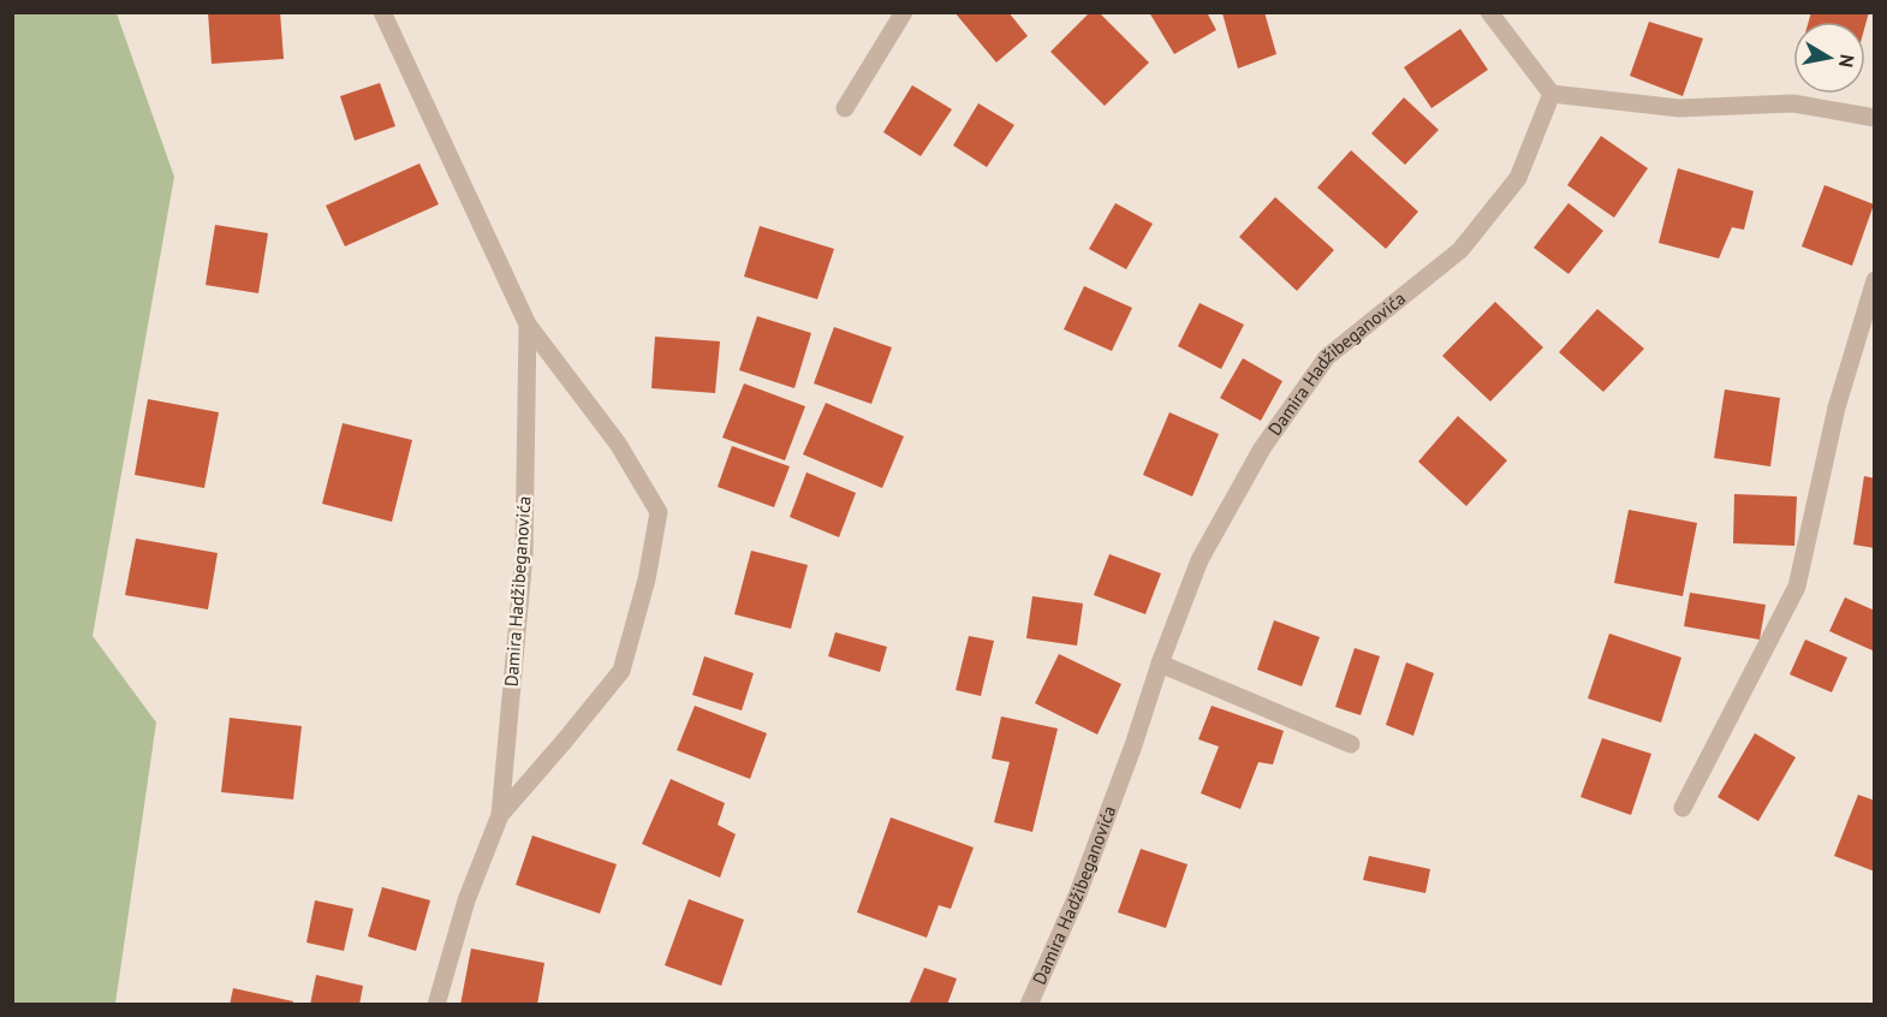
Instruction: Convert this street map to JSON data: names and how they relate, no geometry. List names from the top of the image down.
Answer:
{
  "streets": {
    "street": ["Damira Hadžibeganovića"]
  },
  "north": "right"
}
